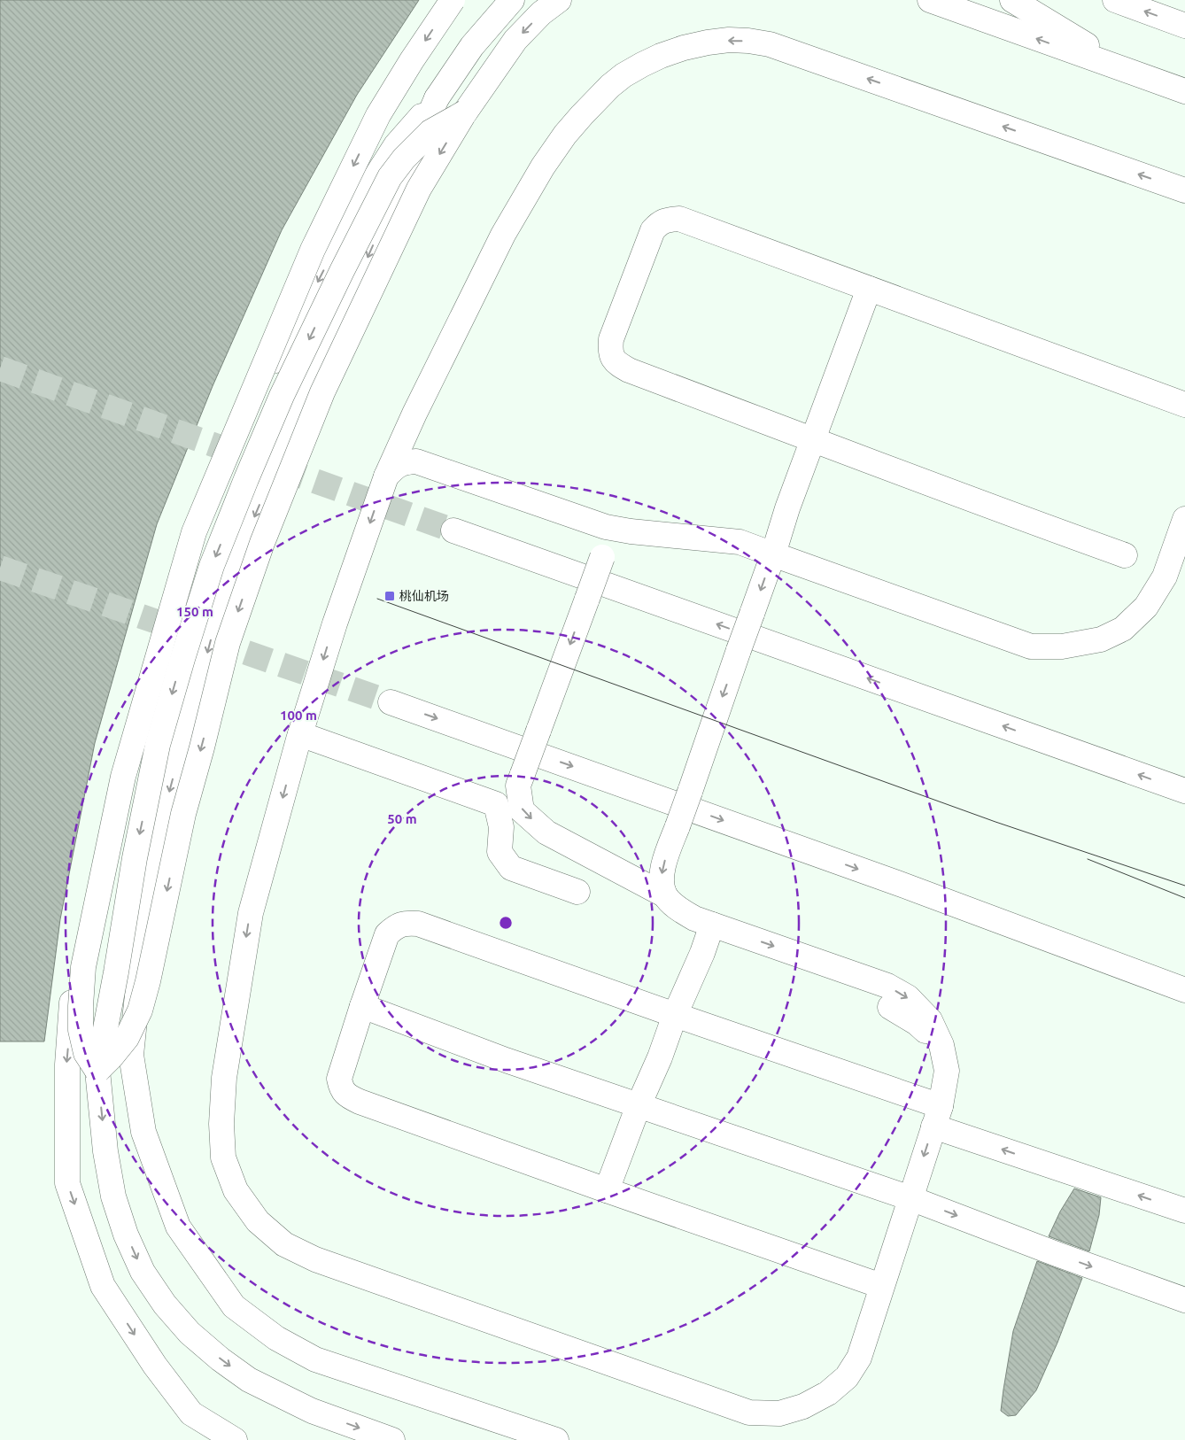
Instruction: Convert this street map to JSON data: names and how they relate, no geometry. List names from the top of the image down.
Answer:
{
  "places": {
    "transit": ["桃仙机场"]
  },
  "rings": ["150 m", "100 m", "50 m"]
}
